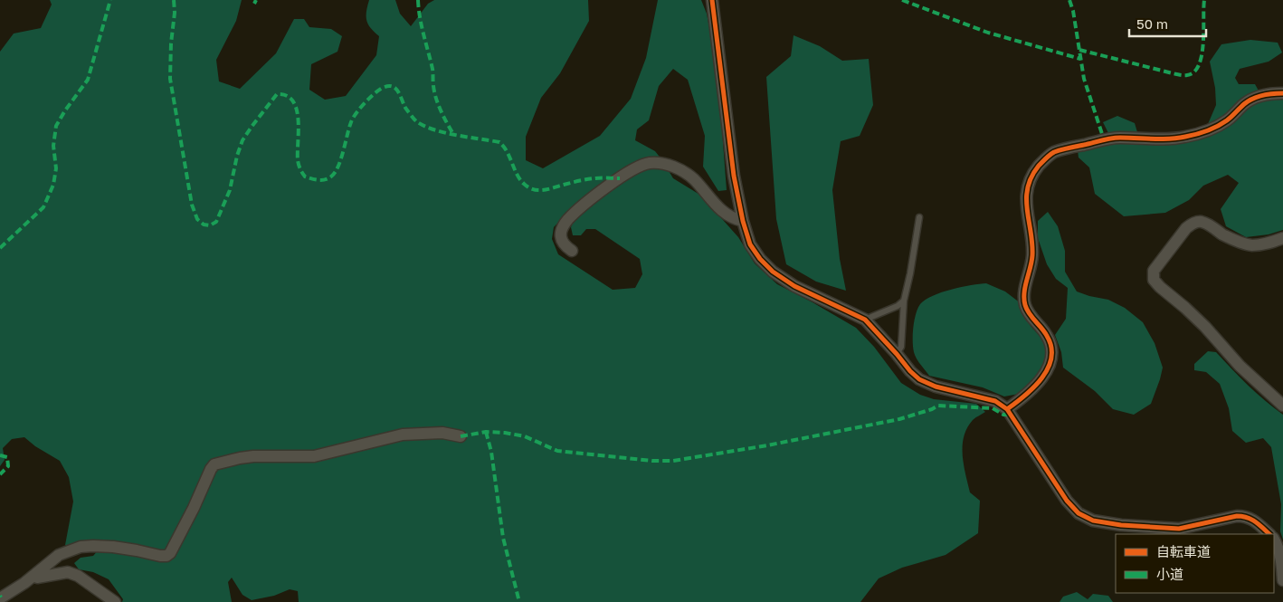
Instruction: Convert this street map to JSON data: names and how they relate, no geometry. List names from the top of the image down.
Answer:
{
  "legend": ["自転車道", "小道"],
  "scale_bar": "50 m"
}
